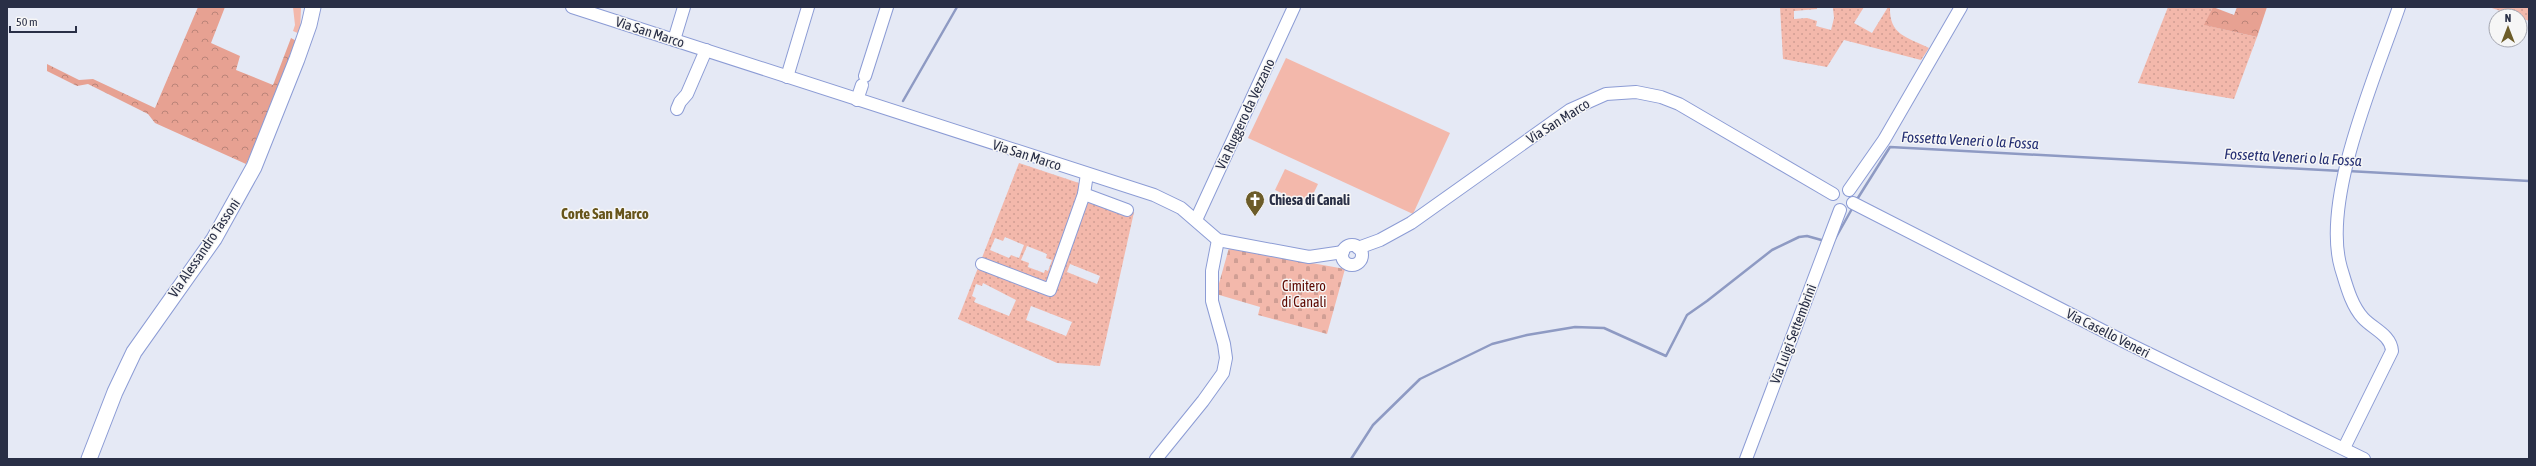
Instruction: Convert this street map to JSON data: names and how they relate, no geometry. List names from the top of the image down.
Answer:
{
  "streets": {
    "main road": ["Via Alessandro Tassoni"],
    "street": [
      "Via San Marco",
      "Via Ruggero da Vezzano",
      "Via Casello Veneri",
      "Via Luigi Settembrini"
    ]
  },
  "crossings": [
    ["Via San Marco", "Via Ruggero da Vezzano"],
    ["Via San Marco", "Via Casello Veneri"],
    ["Via San Marco", "Via Luigi Settembrini"],
    ["Via Casello Veneri", "Via Luigi Settembrini"]
  ],
  "districts": ["Corte San Marco"],
  "water": ["Fossetta Veneri o la Fossa"],
  "parks": ["Cimitero di Canali"],
  "places": {
    "church": ["Chiesa di Canali"]
  },
  "scale_bar": "50 m",
  "north": "top"
}
